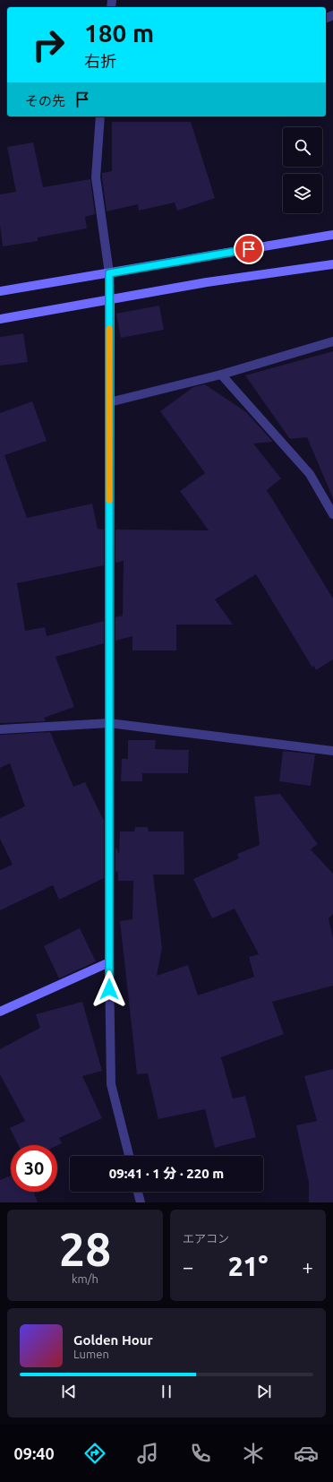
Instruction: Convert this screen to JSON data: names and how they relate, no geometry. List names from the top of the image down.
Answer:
{
  "page": {
    "turn": ["180 m", "右折"],
    "then": "その先",
    "limit": "30",
    "trip": "09:41 · 1 分 · 220 m",
    "tile": [
      ["28", "km/h"],
      "エアコン"
    ],
    "heat": ["−", "21°", "+"],
    "song": ["Golden Hour", "Lumen"],
    "tabs": "09:40"
  }
}
